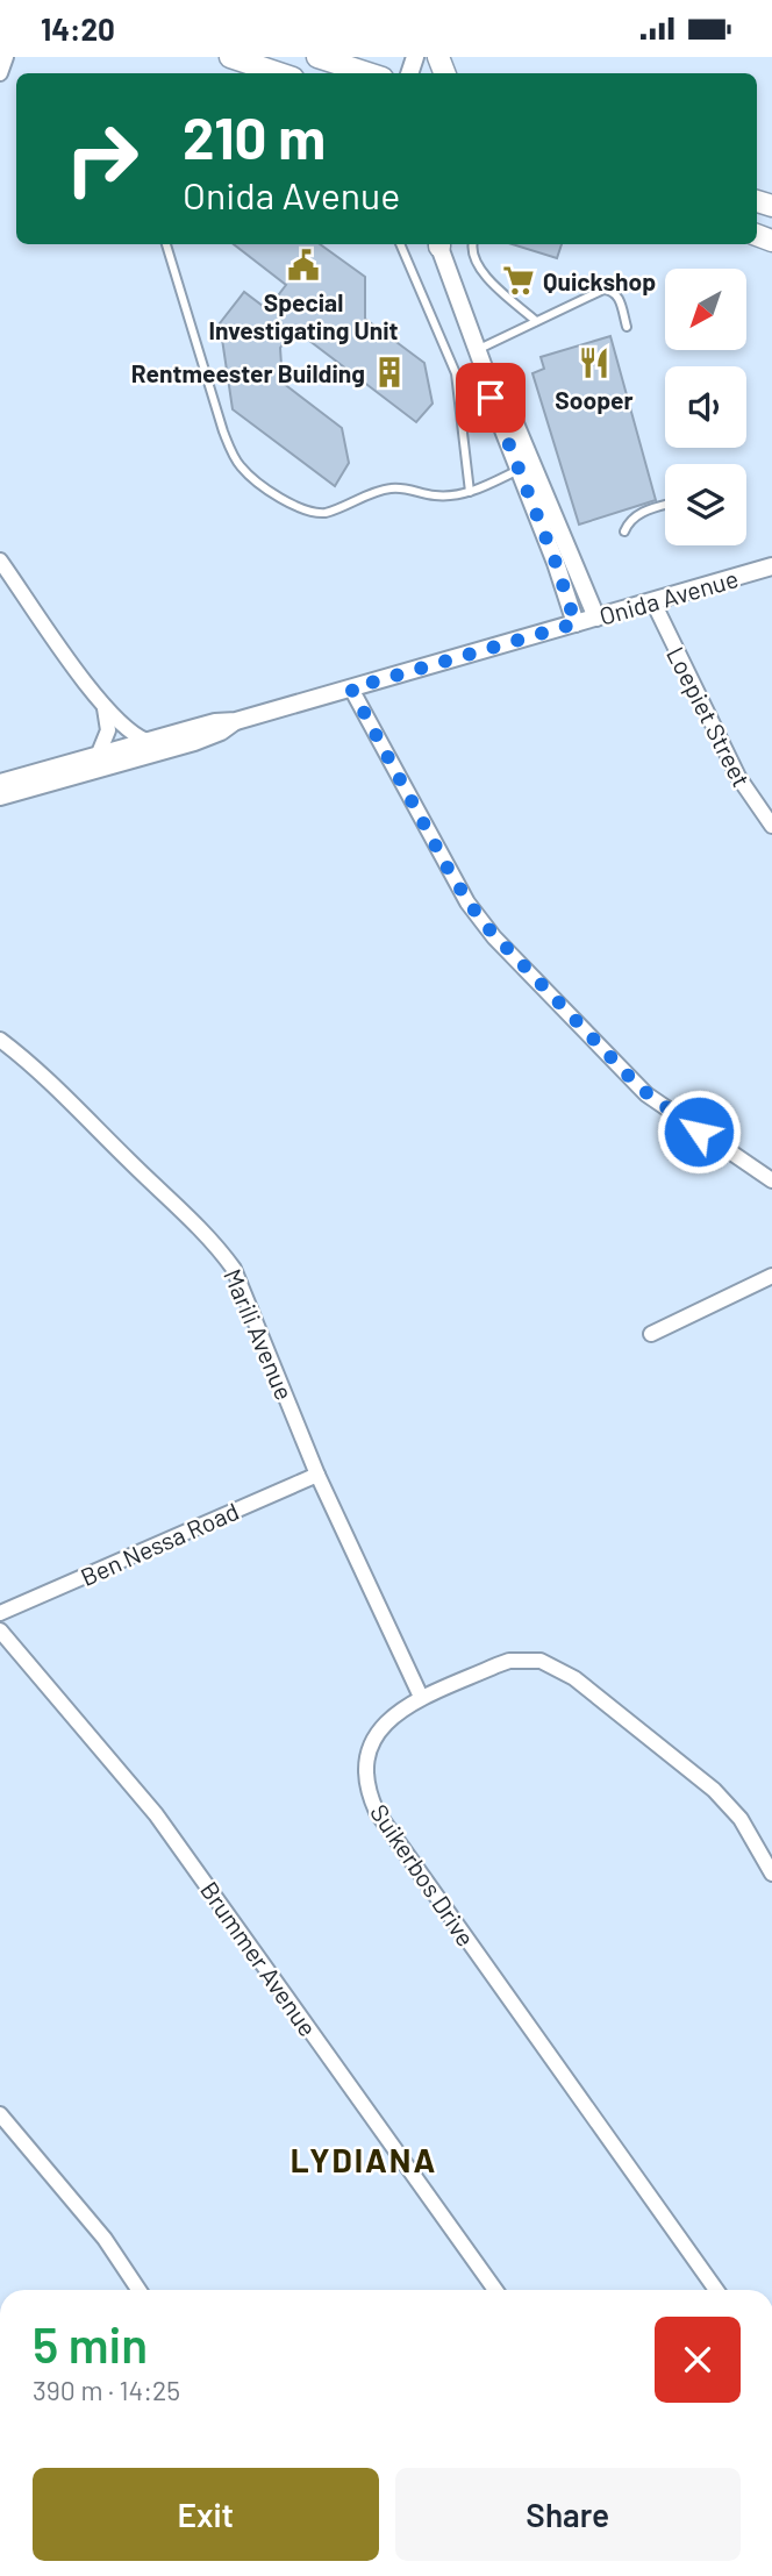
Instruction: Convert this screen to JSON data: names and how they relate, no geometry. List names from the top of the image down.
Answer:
{
  "streets": {
    "street": [
      "Onida Avenue",
      "Loepiet Street",
      "Marili Avenue",
      "Ben Nessa Road",
      "Suikerbos Drive",
      "Brummer Avenue"
    ]
  },
  "crossings": [
    ["Onida Avenue", "Loepiet Street"],
    ["Marili Avenue", "Ben Nessa Road"],
    ["Marili Avenue", "Suikerbos Drive"]
  ],
  "districts": ["LYDIANA"],
  "places": {
    "public building": ["Special Investigating Unit"],
    "supermarket": ["Quickshop"],
    "restaurant": ["Sooper"],
    "building": ["Rentmeester Building"]
  },
  "north": "bottom left",
  "page": {
    "status": "14:20",
    "turn": ["210 m", "Onida Avenue"],
    "heading": ["5 min", "390 m · 14:25"],
    "buttons": ["Exit", "Share"]
  }
}
